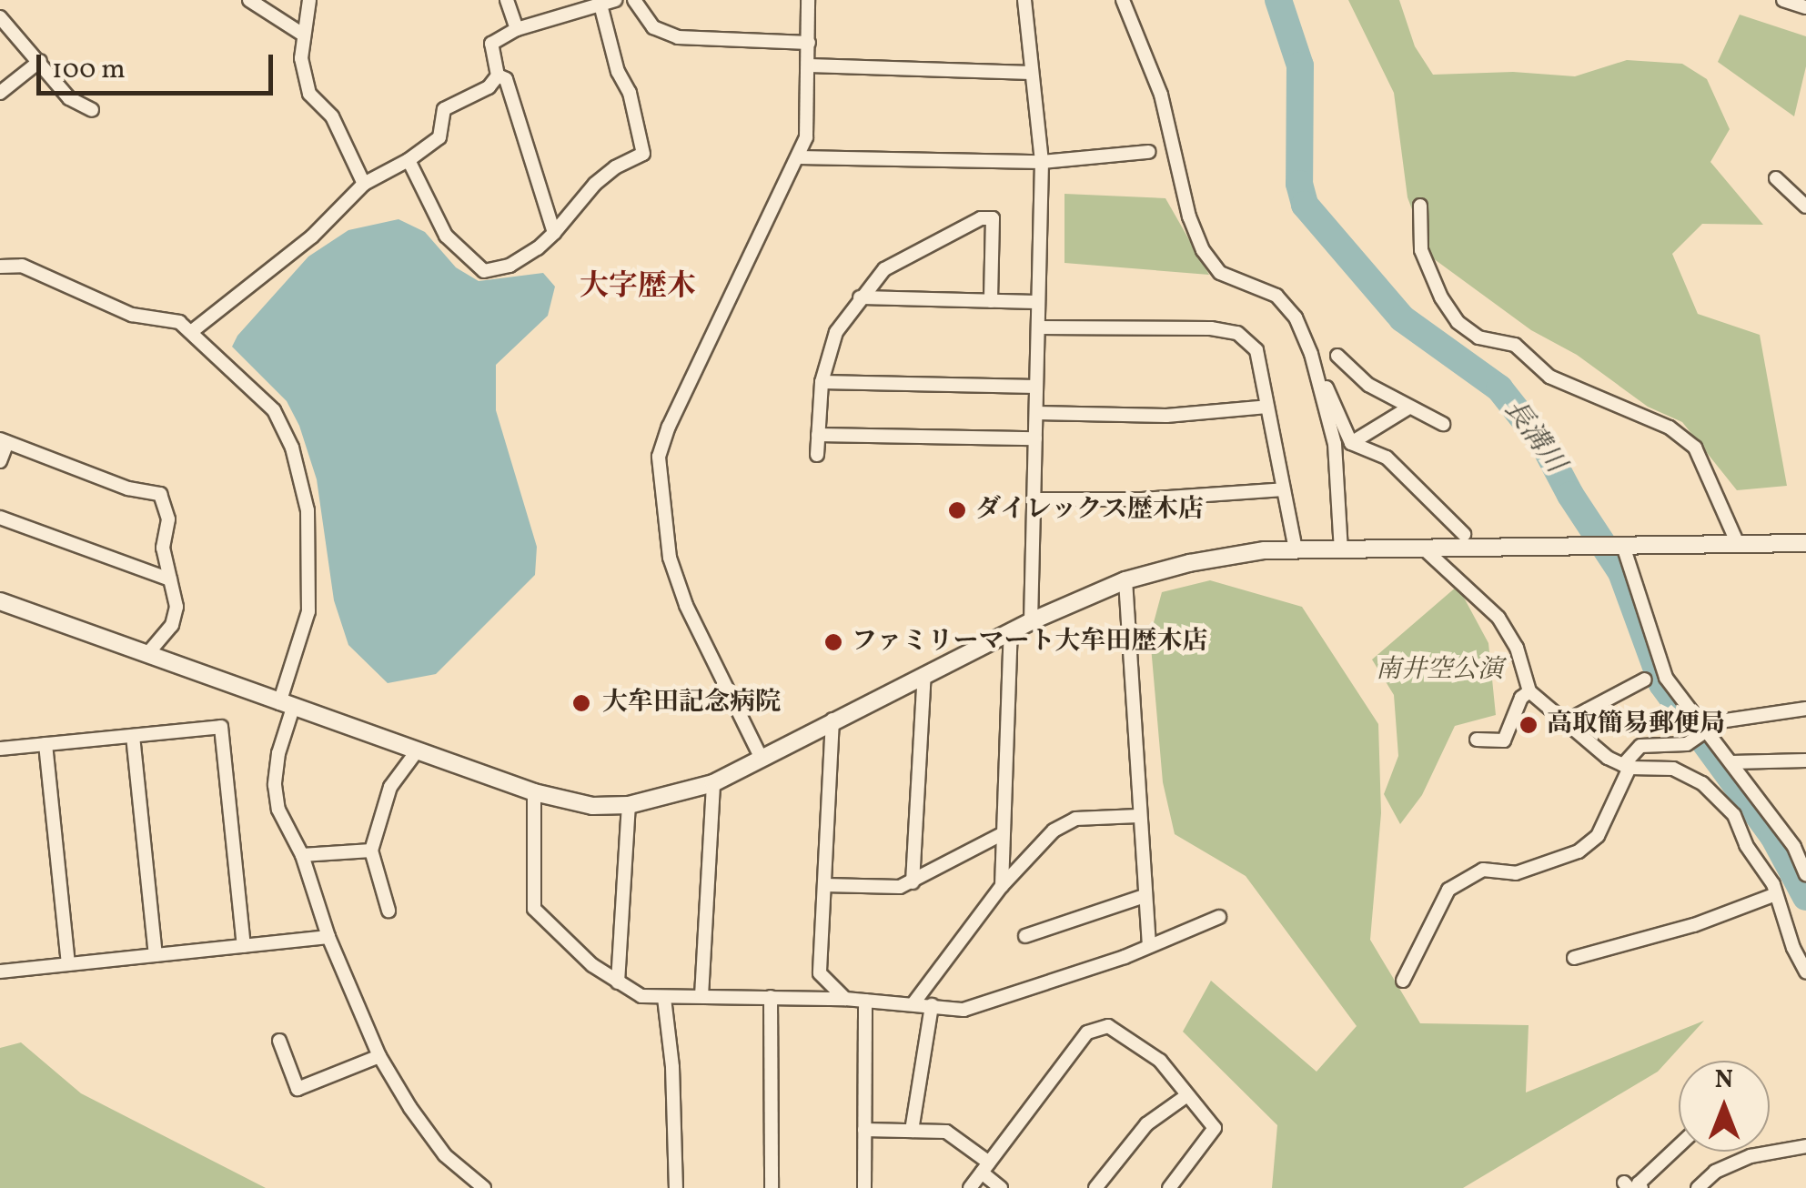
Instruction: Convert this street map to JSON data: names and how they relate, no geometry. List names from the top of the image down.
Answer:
{
  "districts": ["大字歴木"],
  "water": ["長溝川"],
  "parks": ["南井空公演"],
  "places": [
    "ダイレックス歴木店",
    "ファミリーマート大牟田歴木店",
    "大牟田記念病院",
    "高取簡易郵便局"
  ],
  "scale_bar": "100 m",
  "north": "top"
}
